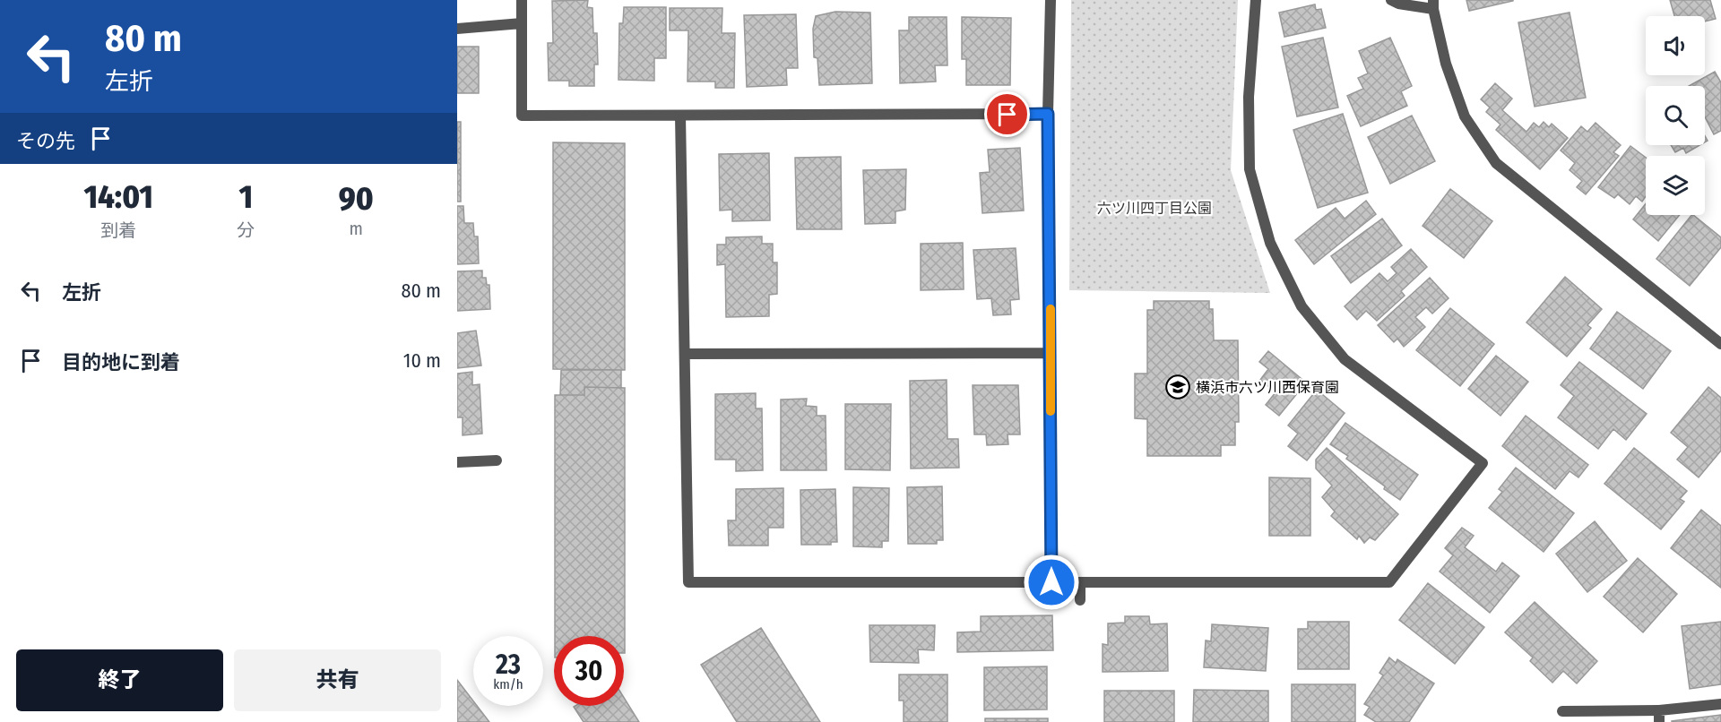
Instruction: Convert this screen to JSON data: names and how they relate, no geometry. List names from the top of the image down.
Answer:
{
  "parks": ["六ツ川四丁目公園"],
  "places": {
    "school or university": ["横浜市六ツ川西保育園"]
  },
  "page": {
    "turn": ["80 m", "左折"],
    "then": "その先",
    "eta": [
      "14:01",
      "到着",
      "1",
      "分",
      "90",
      "m"
    ],
    "list": [
      {
        "name": "左折",
        "value": "80 m"
      },
      {
        "name": "目的地に到着",
        "value": "10 m"
      }
    ],
    "speed": "23 km/h",
    "limit": "30",
    "buttons": ["終了", "共有"]
  }
}
